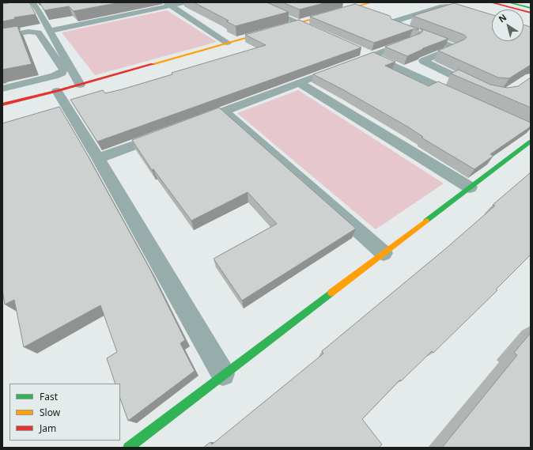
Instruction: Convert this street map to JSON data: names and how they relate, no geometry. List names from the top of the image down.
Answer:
{
  "legend": ["Fast", "Slow", "Jam"],
  "north": "top left"
}
